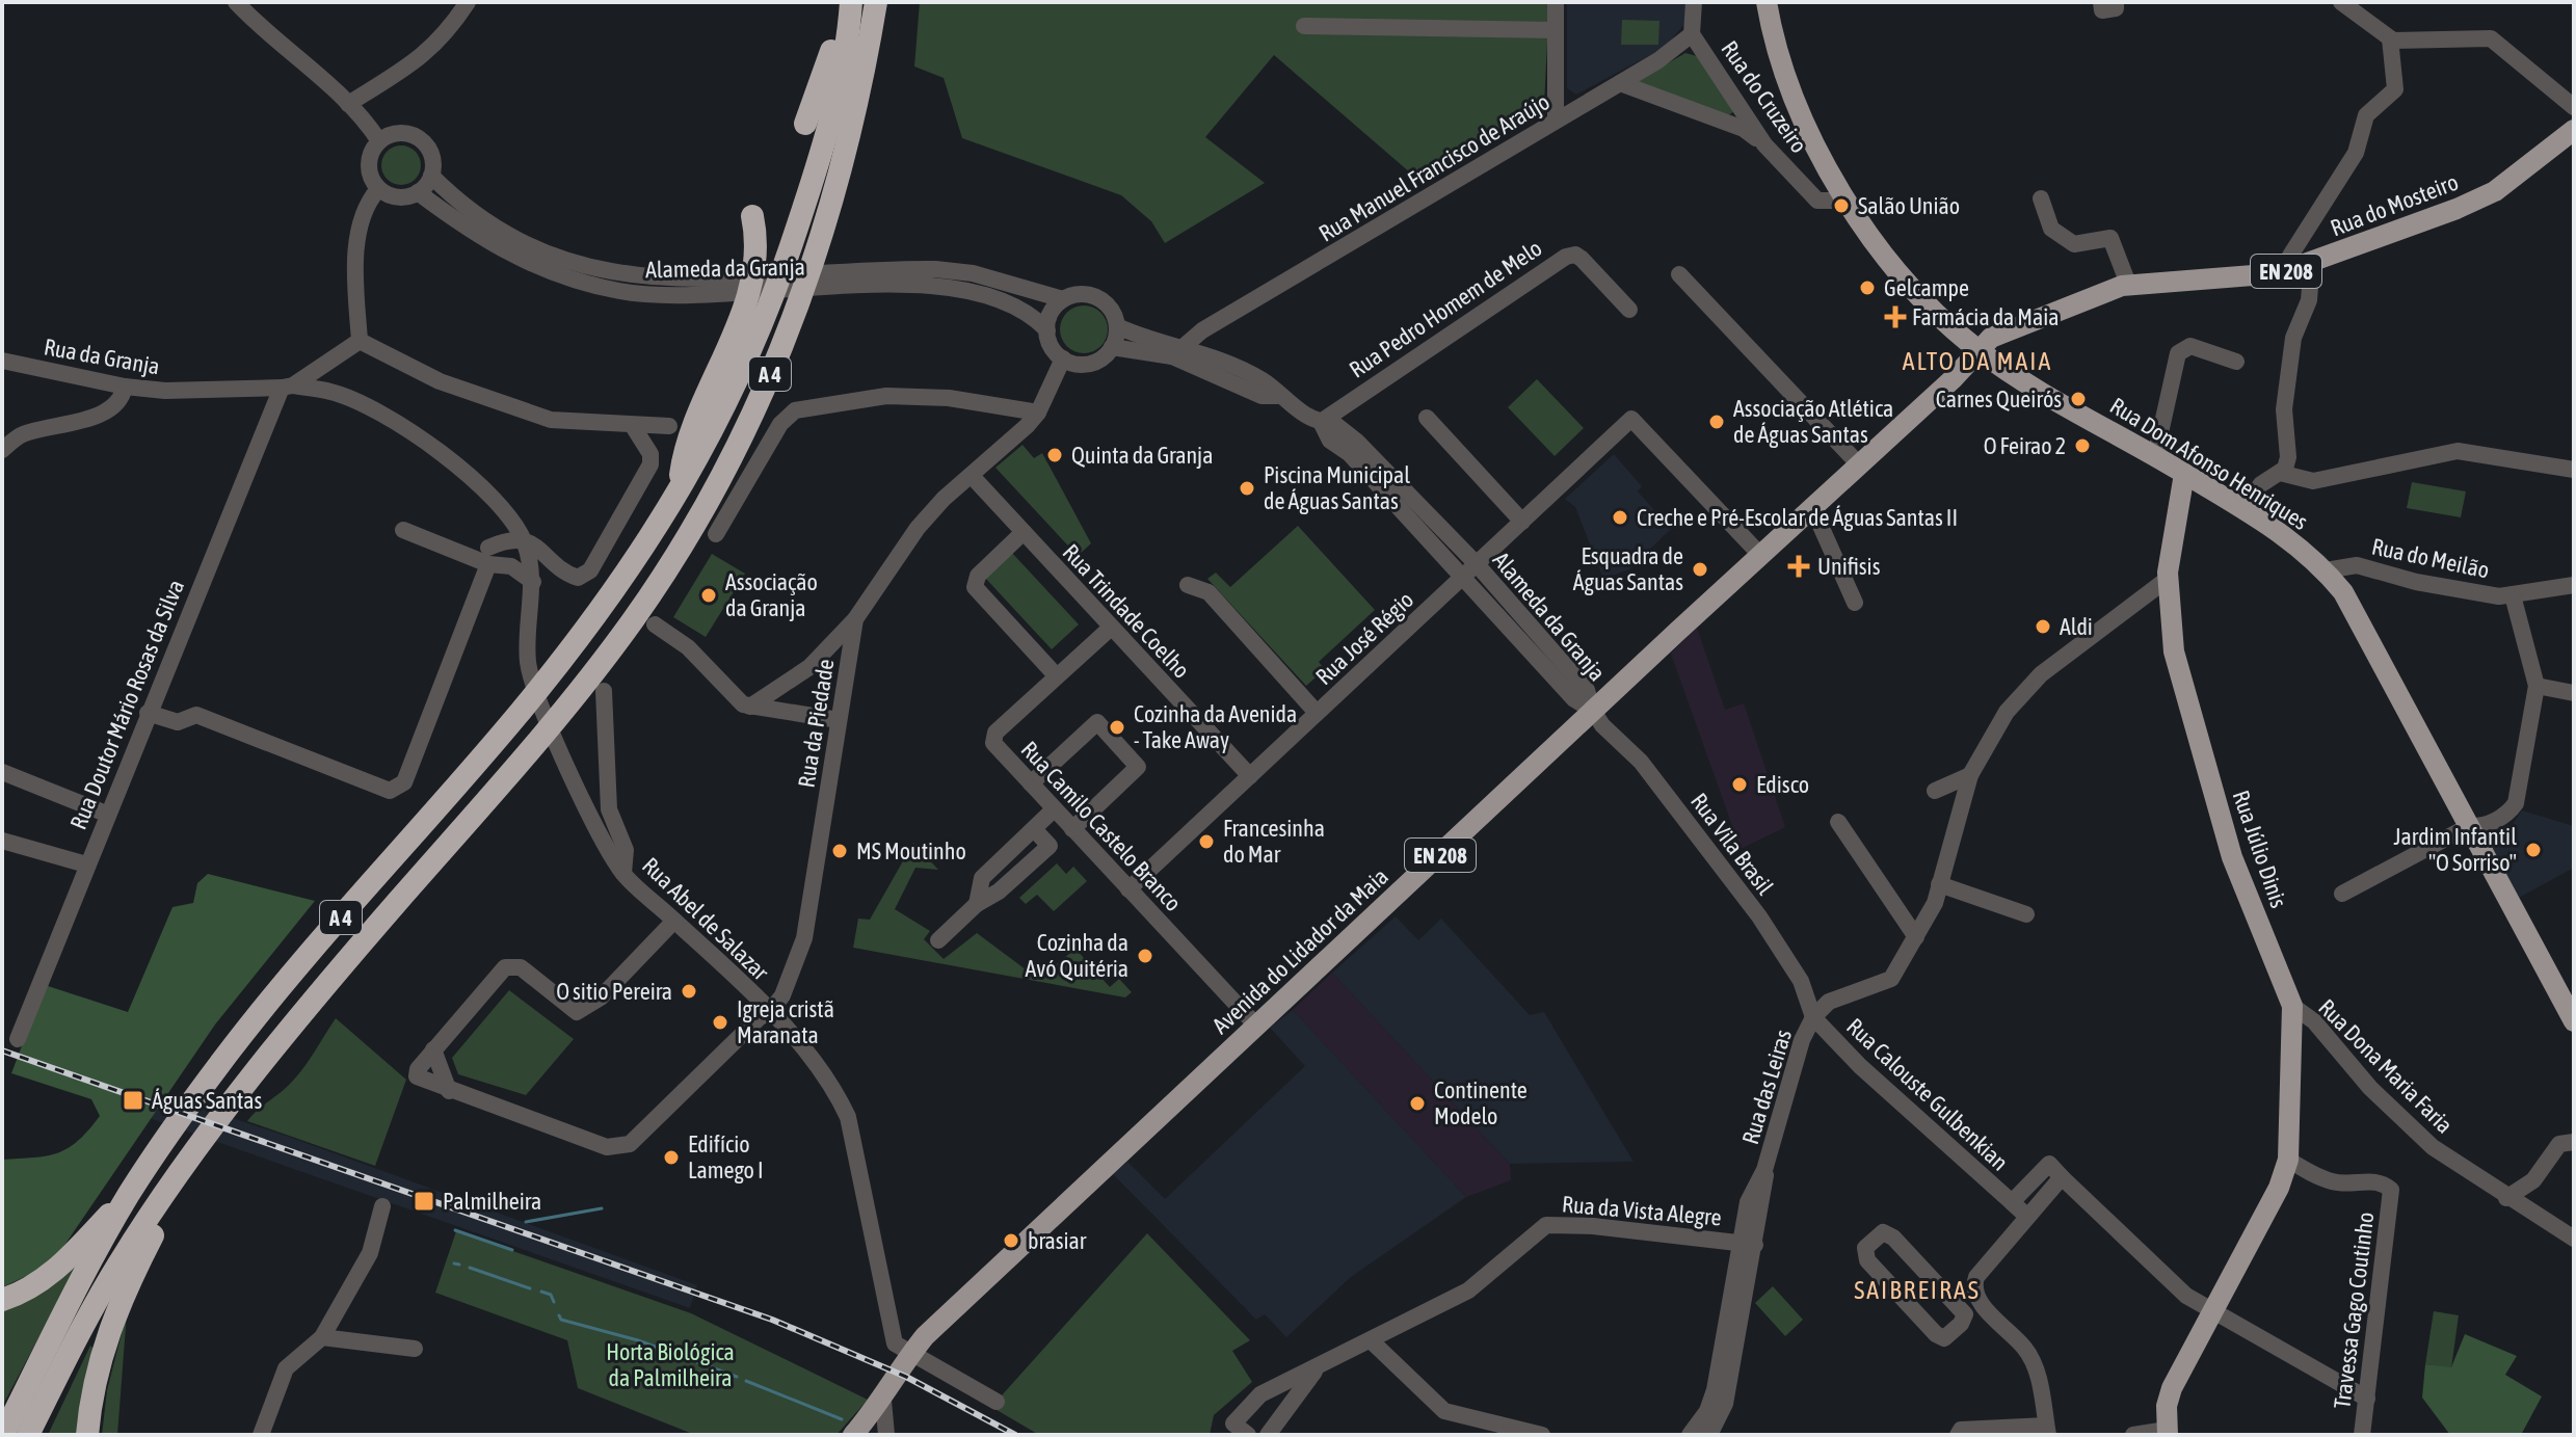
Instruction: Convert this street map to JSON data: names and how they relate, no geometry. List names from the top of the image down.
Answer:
{
  "streets": {
    "highway": ["A 4"],
    "main road": [
      "Rua do Mosteiro",
      "EN 208",
      "Rua Dom Afonso Henriques",
      "Rua Júlio Dinis",
      "Avenida do Lidador da Maia"
    ],
    "street": [
      "Rua do Cruzeiro",
      "Rua Manuel Francisco de Araújo",
      "Alameda da Granja",
      "Rua Pedro Homem de Melo",
      "Rua da Granja",
      "Rua do Meilão",
      "Rua Trindade Coelho",
      "Rua José Régio",
      "Rua Doutor Mário Rosas da Silva",
      "Rua da Piedade",
      "Rua Camilo Castelo Branco",
      "Rua Vila Brasil",
      "Rua Abel de Salazar",
      "Rua Dona Maria Faria",
      "Rua das Leiras",
      "Rua Calouste Gulbenkian",
      "Rua da Vista Alegre",
      "Travessa Gago Coutinho"
    ]
  },
  "crossings": [
    ["Rua do Cruzeiro", "Rua Manuel Francisco de Araújo"],
    ["Rua do Cruzeiro", "Rua Dom Afonso Henriques"],
    ["Rua Manuel Francisco de Araújo", "Alameda da Granja"],
    ["Rua do Mosteiro", "Rua Dom Afonso Henriques"],
    ["Rua do Mosteiro", "Avenida do Lidador da Maia"],
    ["Alameda da Granja", "Rua Pedro Homem de Melo"],
    ["Alameda da Granja", "Rua José Régio"],
    ["Alameda da Granja", "Rua da Piedade"],
    ["Alameda da Granja", "Rua Vila Brasil"],
    ["Alameda da Granja", "Avenida do Lidador da Maia"],
    ["EN 208", "Avenida do Lidador da Maia"],
    ["Rua da Granja", "Rua Doutor Mário Rosas da Silva"],
    ["Rua da Granja", "Rua Abel de Salazar"],
    ["Rua Dom Afonso Henriques", "Rua do Meilão"],
    ["Rua Dom Afonso Henriques", "Rua Júlio Dinis"],
    ["Rua Dom Afonso Henriques", "Avenida do Lidador da Maia"],
    ["Rua Trindade Coelho", "Rua José Régio"],
    ["Rua Trindade Coelho", "Rua da Piedade"],
    ["Rua Trindade Coelho", "Rua Camilo Castelo Branco"],
    ["Rua José Régio", "Rua Camilo Castelo Branco"],
    ["Rua José Régio", "Avenida do Lidador da Maia"],
    ["Rua Doutor Mário Rosas da Silva", "Rua Abel de Salazar"],
    ["Rua da Piedade", "Rua Abel de Salazar"],
    ["Rua Camilo Castelo Branco", "Avenida do Lidador da Maia"],
    ["Rua Vila Brasil", "Avenida do Lidador da Maia"],
    ["Rua Vila Brasil", "Rua das Leiras"],
    ["Rua Vila Brasil", "Rua Calouste Gulbenkian"],
    ["Rua Júlio Dinis", "Rua Dona Maria Faria"],
    ["Rua Júlio Dinis", "Travessa Gago Coutinho"],
    ["Rua Abel de Salazar", "Avenida do Lidador da Maia"],
    ["Rua das Leiras", "Rua Calouste Gulbenkian"],
    ["Rua das Leiras", "Rua da Vista Alegre"]
  ],
  "districts": ["ALTO DA MAIA", "SAIBREIRAS"],
  "parks": ["Horta Biológica da Palmilheira"],
  "places": {
    "other": [
      "Salão União",
      "Gelcampe",
      "Carnes Queirós",
      "Associação Atlética de Águas Santas",
      "O Feirao 2",
      "Quinta da Granja",
      "Piscina Municipal de Águas Santas",
      "Creche e Pré-Escolar de Águas Santas II",
      "Esquadra de Águas Santas",
      "Associação da Granja",
      "Aldi",
      "Cozinha da Avenida - Take Away",
      "Edisco",
      "Francesinha do Mar",
      "Jardim Infantil \"O Sorriso\"",
      "MS Moutinho",
      "Cozinha da Avó Quitéria",
      "O sitio Pereira",
      "Igreja cristã Maranata",
      "Continente Modelo",
      "Edifício Lamego I",
      "brasiar"
    ],
    "health": ["Farmácia da Maia", "Unifisis"],
    "transit": ["Águas Santas", "Palmilheira"]
  }
}
